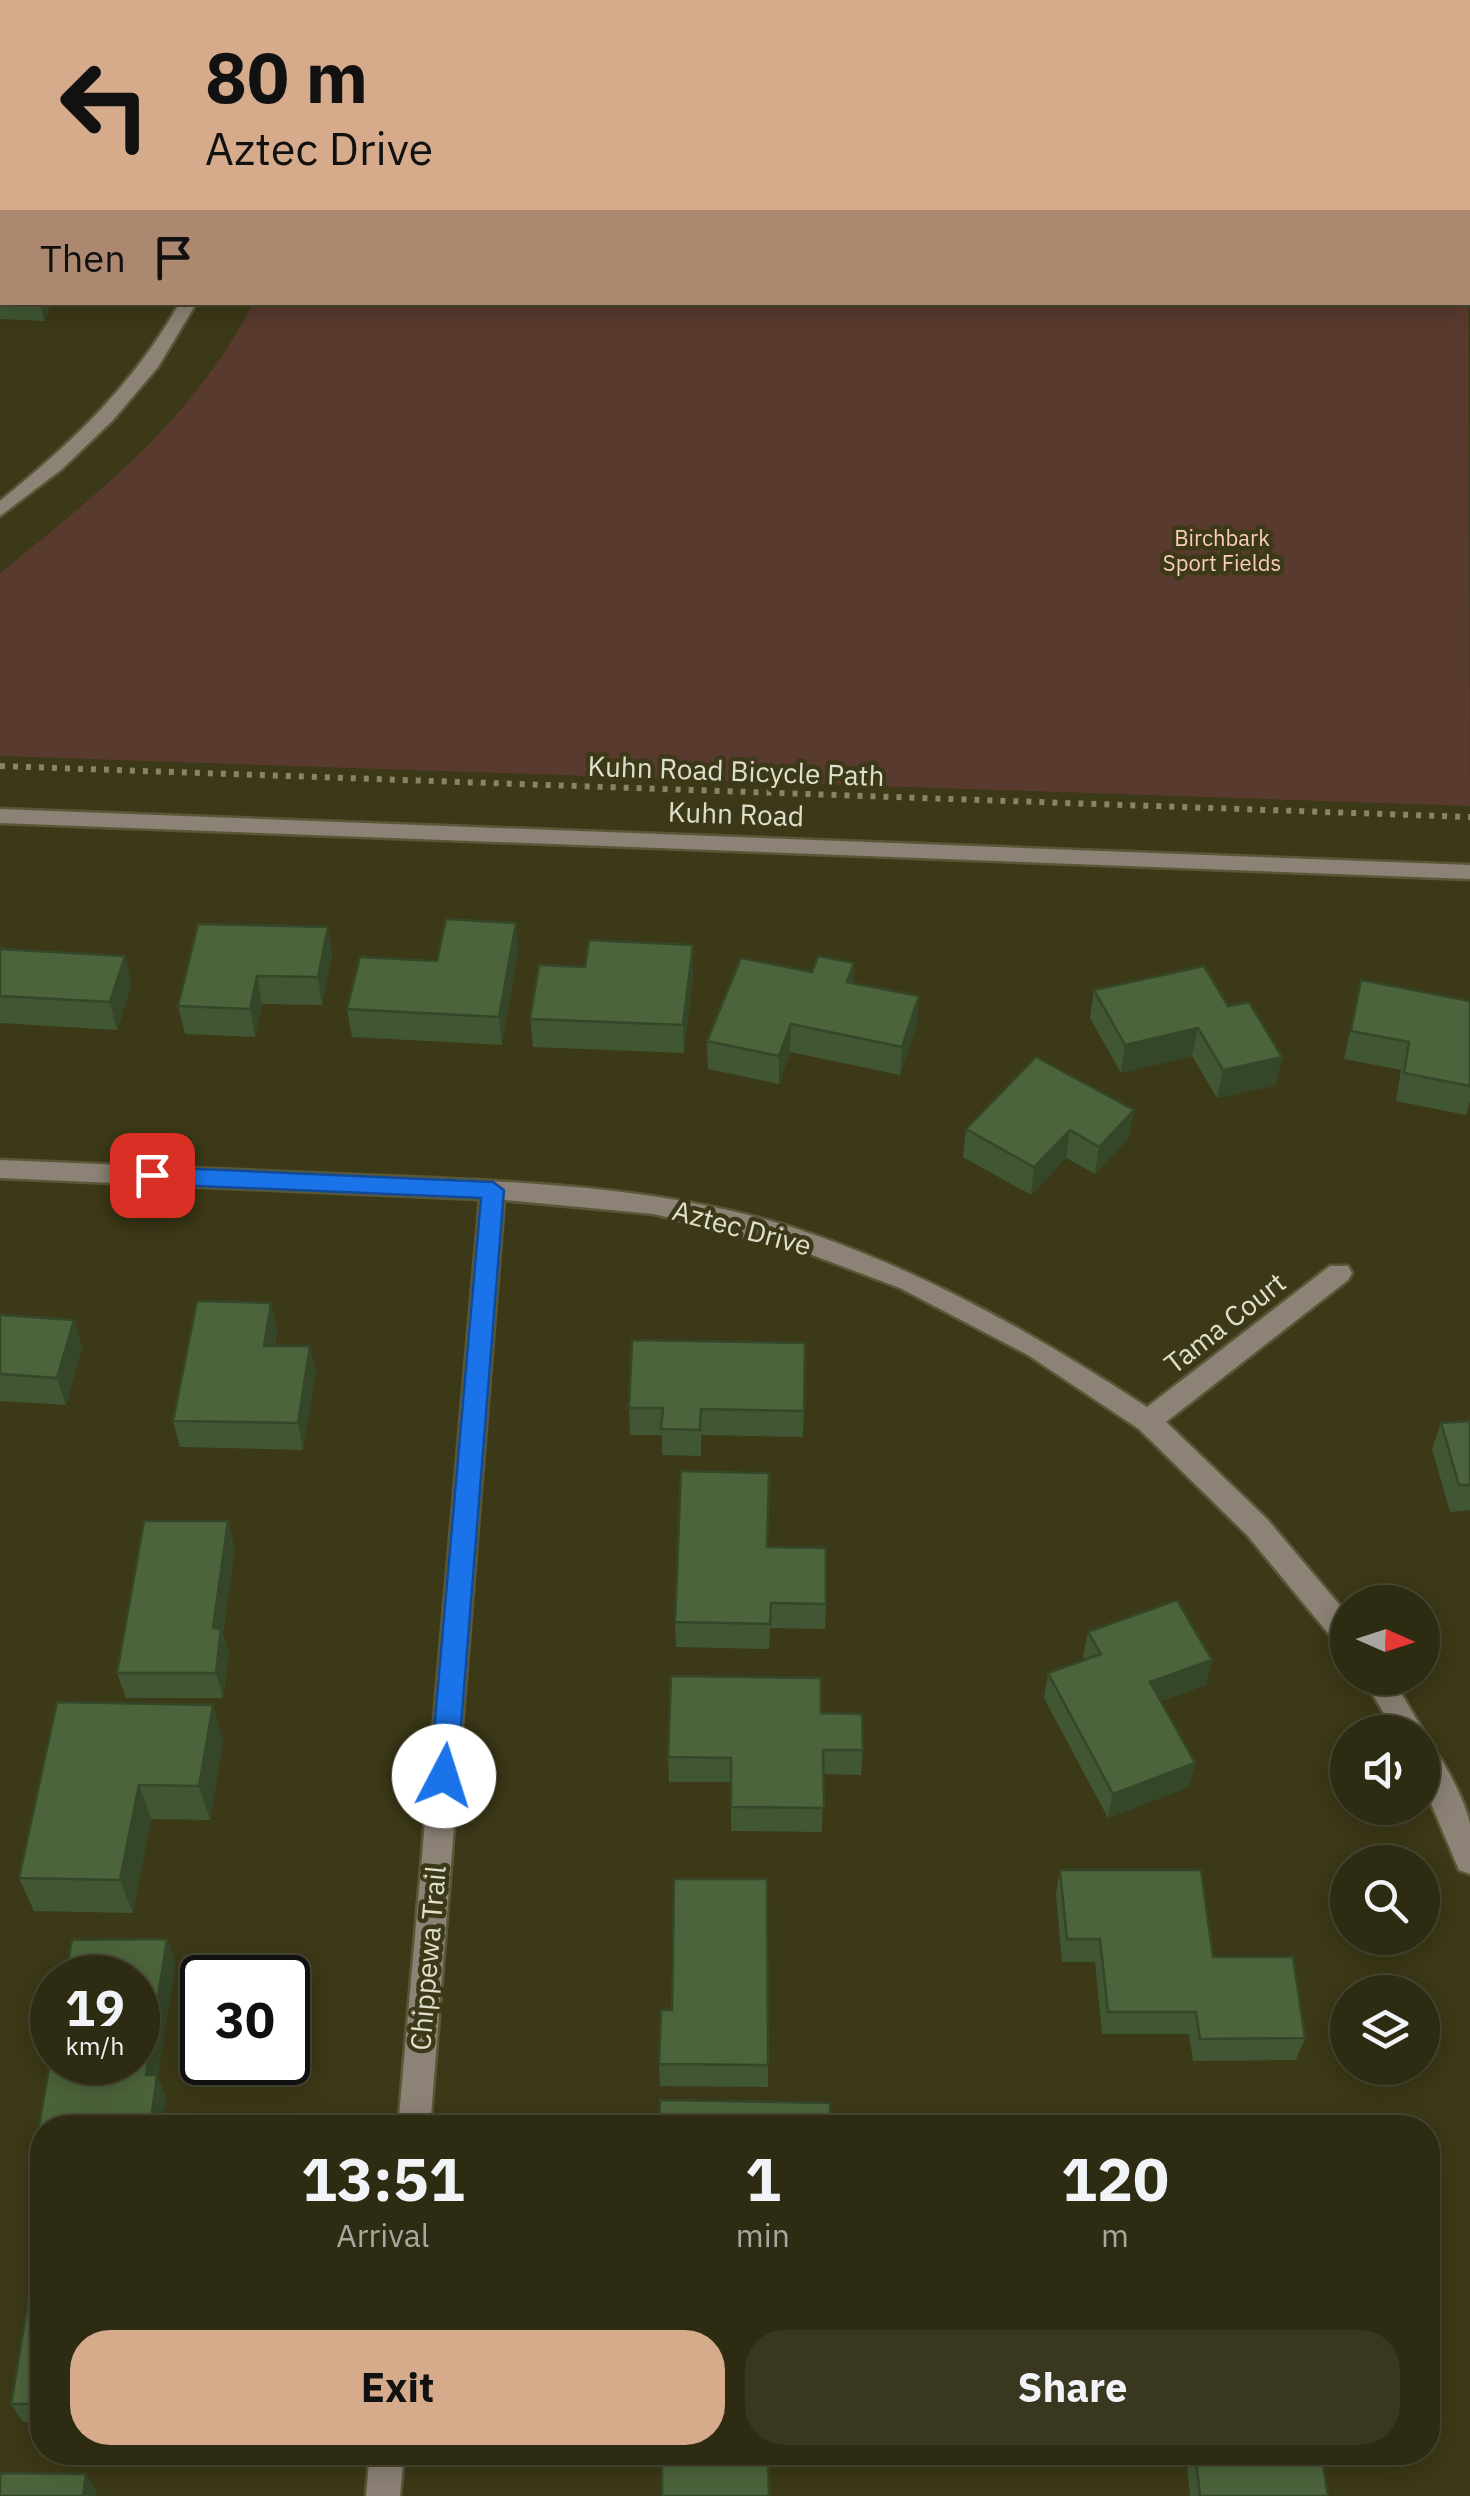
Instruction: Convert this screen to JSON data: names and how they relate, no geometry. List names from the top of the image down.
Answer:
{
  "streets": {
    "street": [
      "Kuhn Road",
      "Aztec Drive",
      "Tama Court",
      "Chippewa Trail"
    ],
    "path": ["Kuhn Road Bicycle Path"]
  },
  "crossings": [
    ["Aztec Drive", "Tama Court"],
    ["Aztec Drive", "Chippewa Trail"]
  ],
  "parks": ["Birchbark Sport Fields"],
  "north": "right",
  "page": {
    "turn": ["80 m", "Aztec Drive"],
    "then": "Then",
    "speed": "19 km/h",
    "limit": "30",
    "eta": [
      "13:51",
      "Arrival",
      "1",
      "min",
      "120",
      "m"
    ],
    "buttons": ["Exit", "Share"]
  }
}
